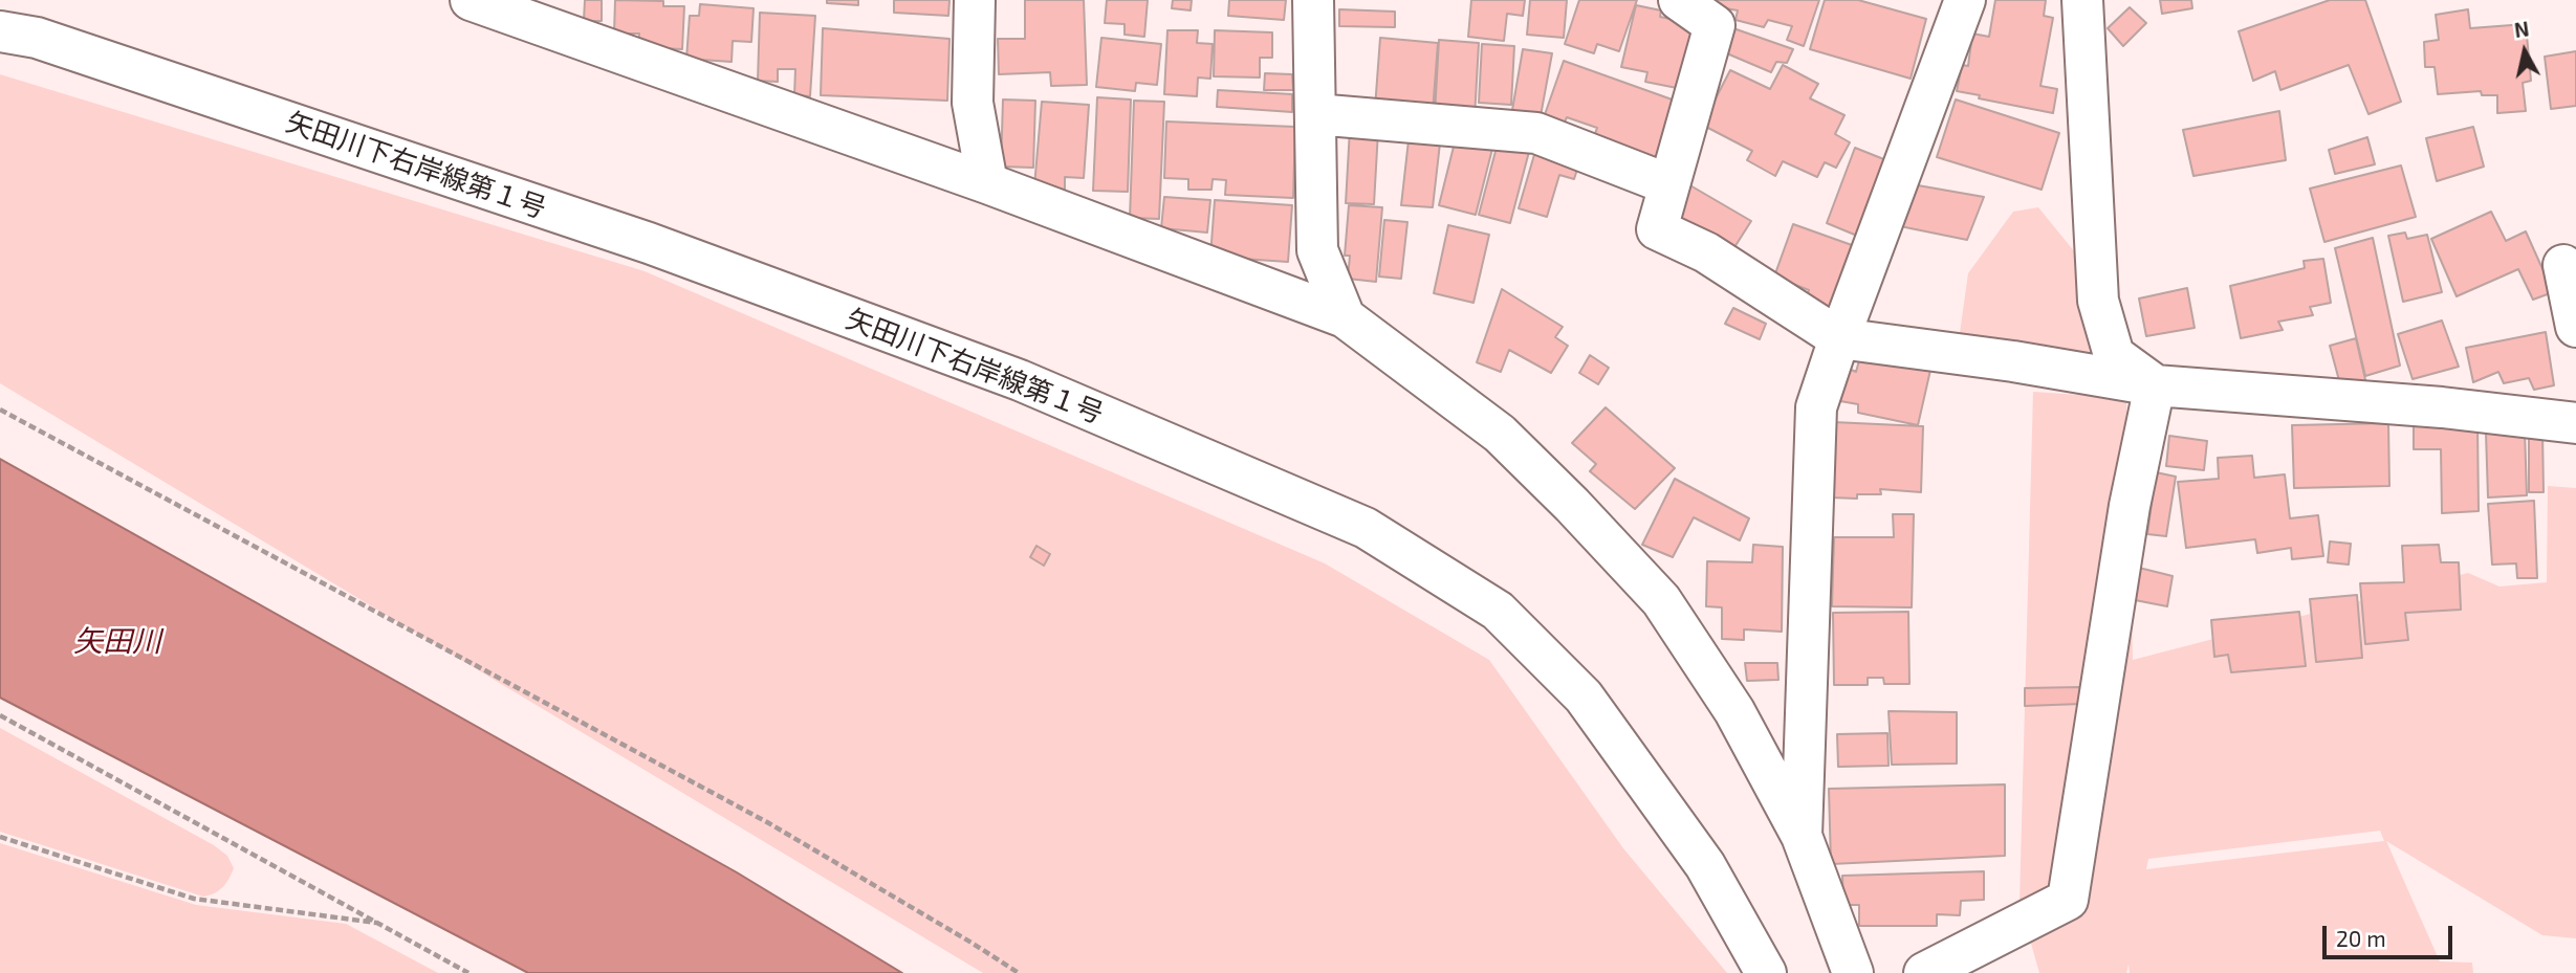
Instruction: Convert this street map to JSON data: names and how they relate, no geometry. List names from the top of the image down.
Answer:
{
  "streets": {
    "street": ["矢田川下右岸線第１号"]
  },
  "water": ["矢田川"],
  "scale_bar": "20 m",
  "north": "top"
}
